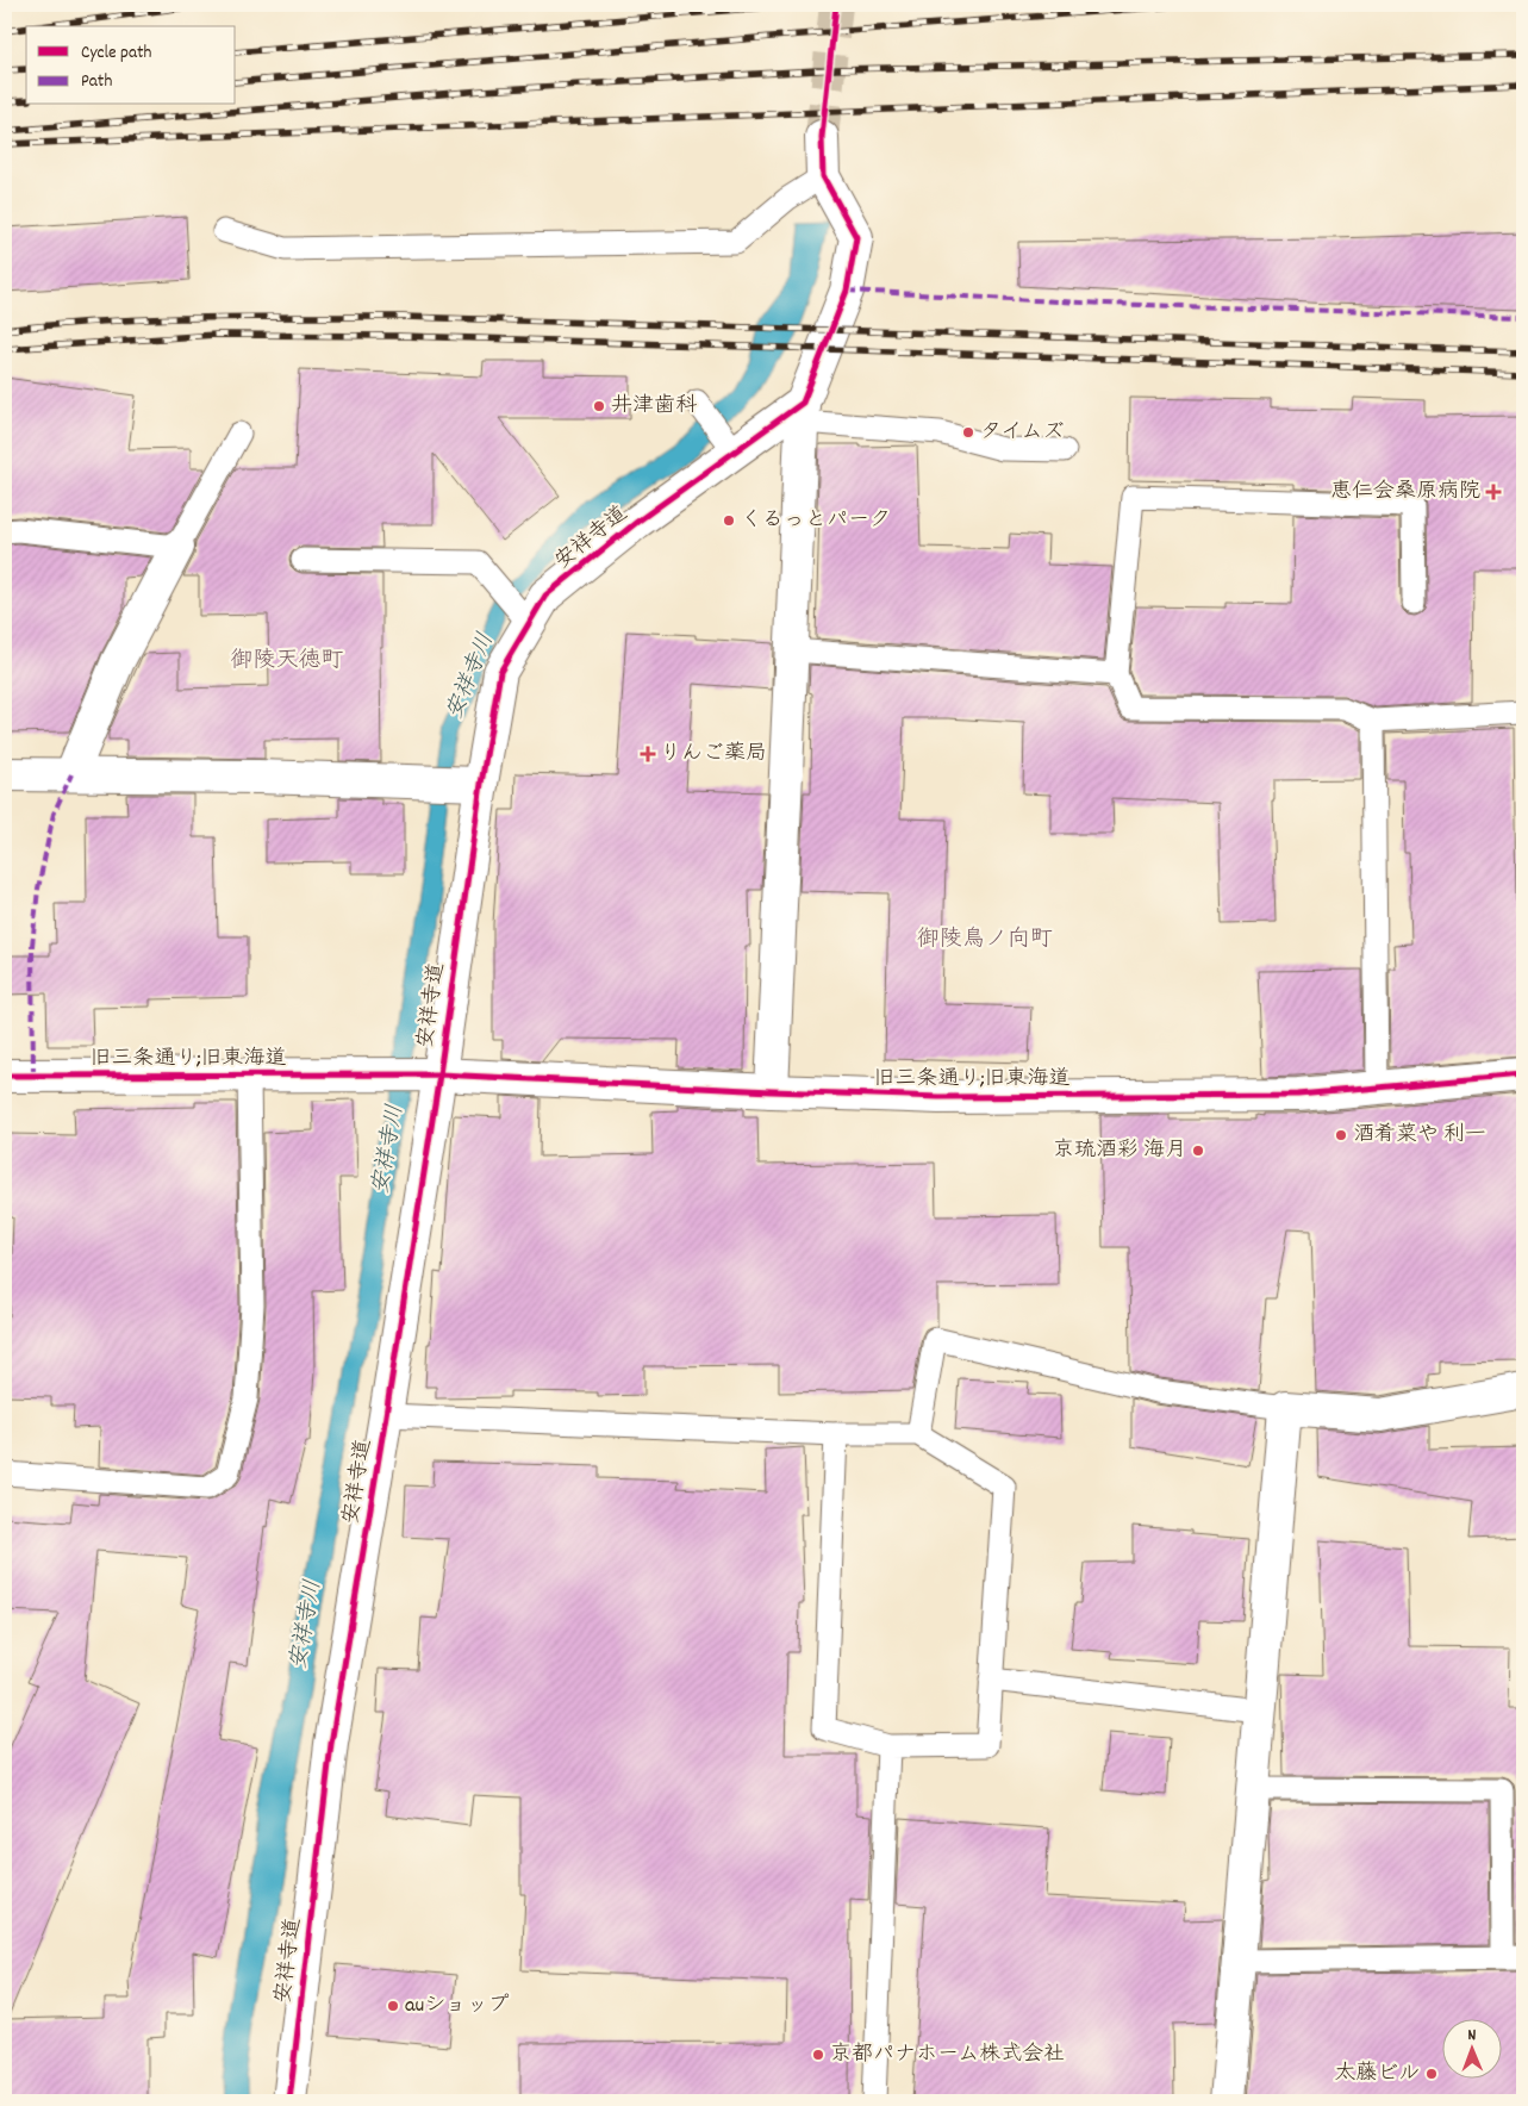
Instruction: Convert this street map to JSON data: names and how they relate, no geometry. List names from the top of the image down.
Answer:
{
  "streets": {
    "street": ["安祥寺道", "旧三条通り;旧東海道"]
  },
  "crossings": [
    ["安祥寺道", "旧三条通り;旧東海道"]
  ],
  "districts": ["御陵天徳町", "御陵鳥ノ向町"],
  "water": ["安祥寺川"],
  "places": {
    "other": [
      "井津歯科",
      "タイムズ",
      "くるっとパーク",
      "酒肴菜や 利一",
      "京琉酒彩 海月",
      "auショップ",
      "京都パナホーム株式会社",
      "太藤ビル"
    ],
    "health": ["恵仁会桑原病院", "りんご薬局"]
  },
  "legend": ["Cycle path", "Path"],
  "north": "top"
}
